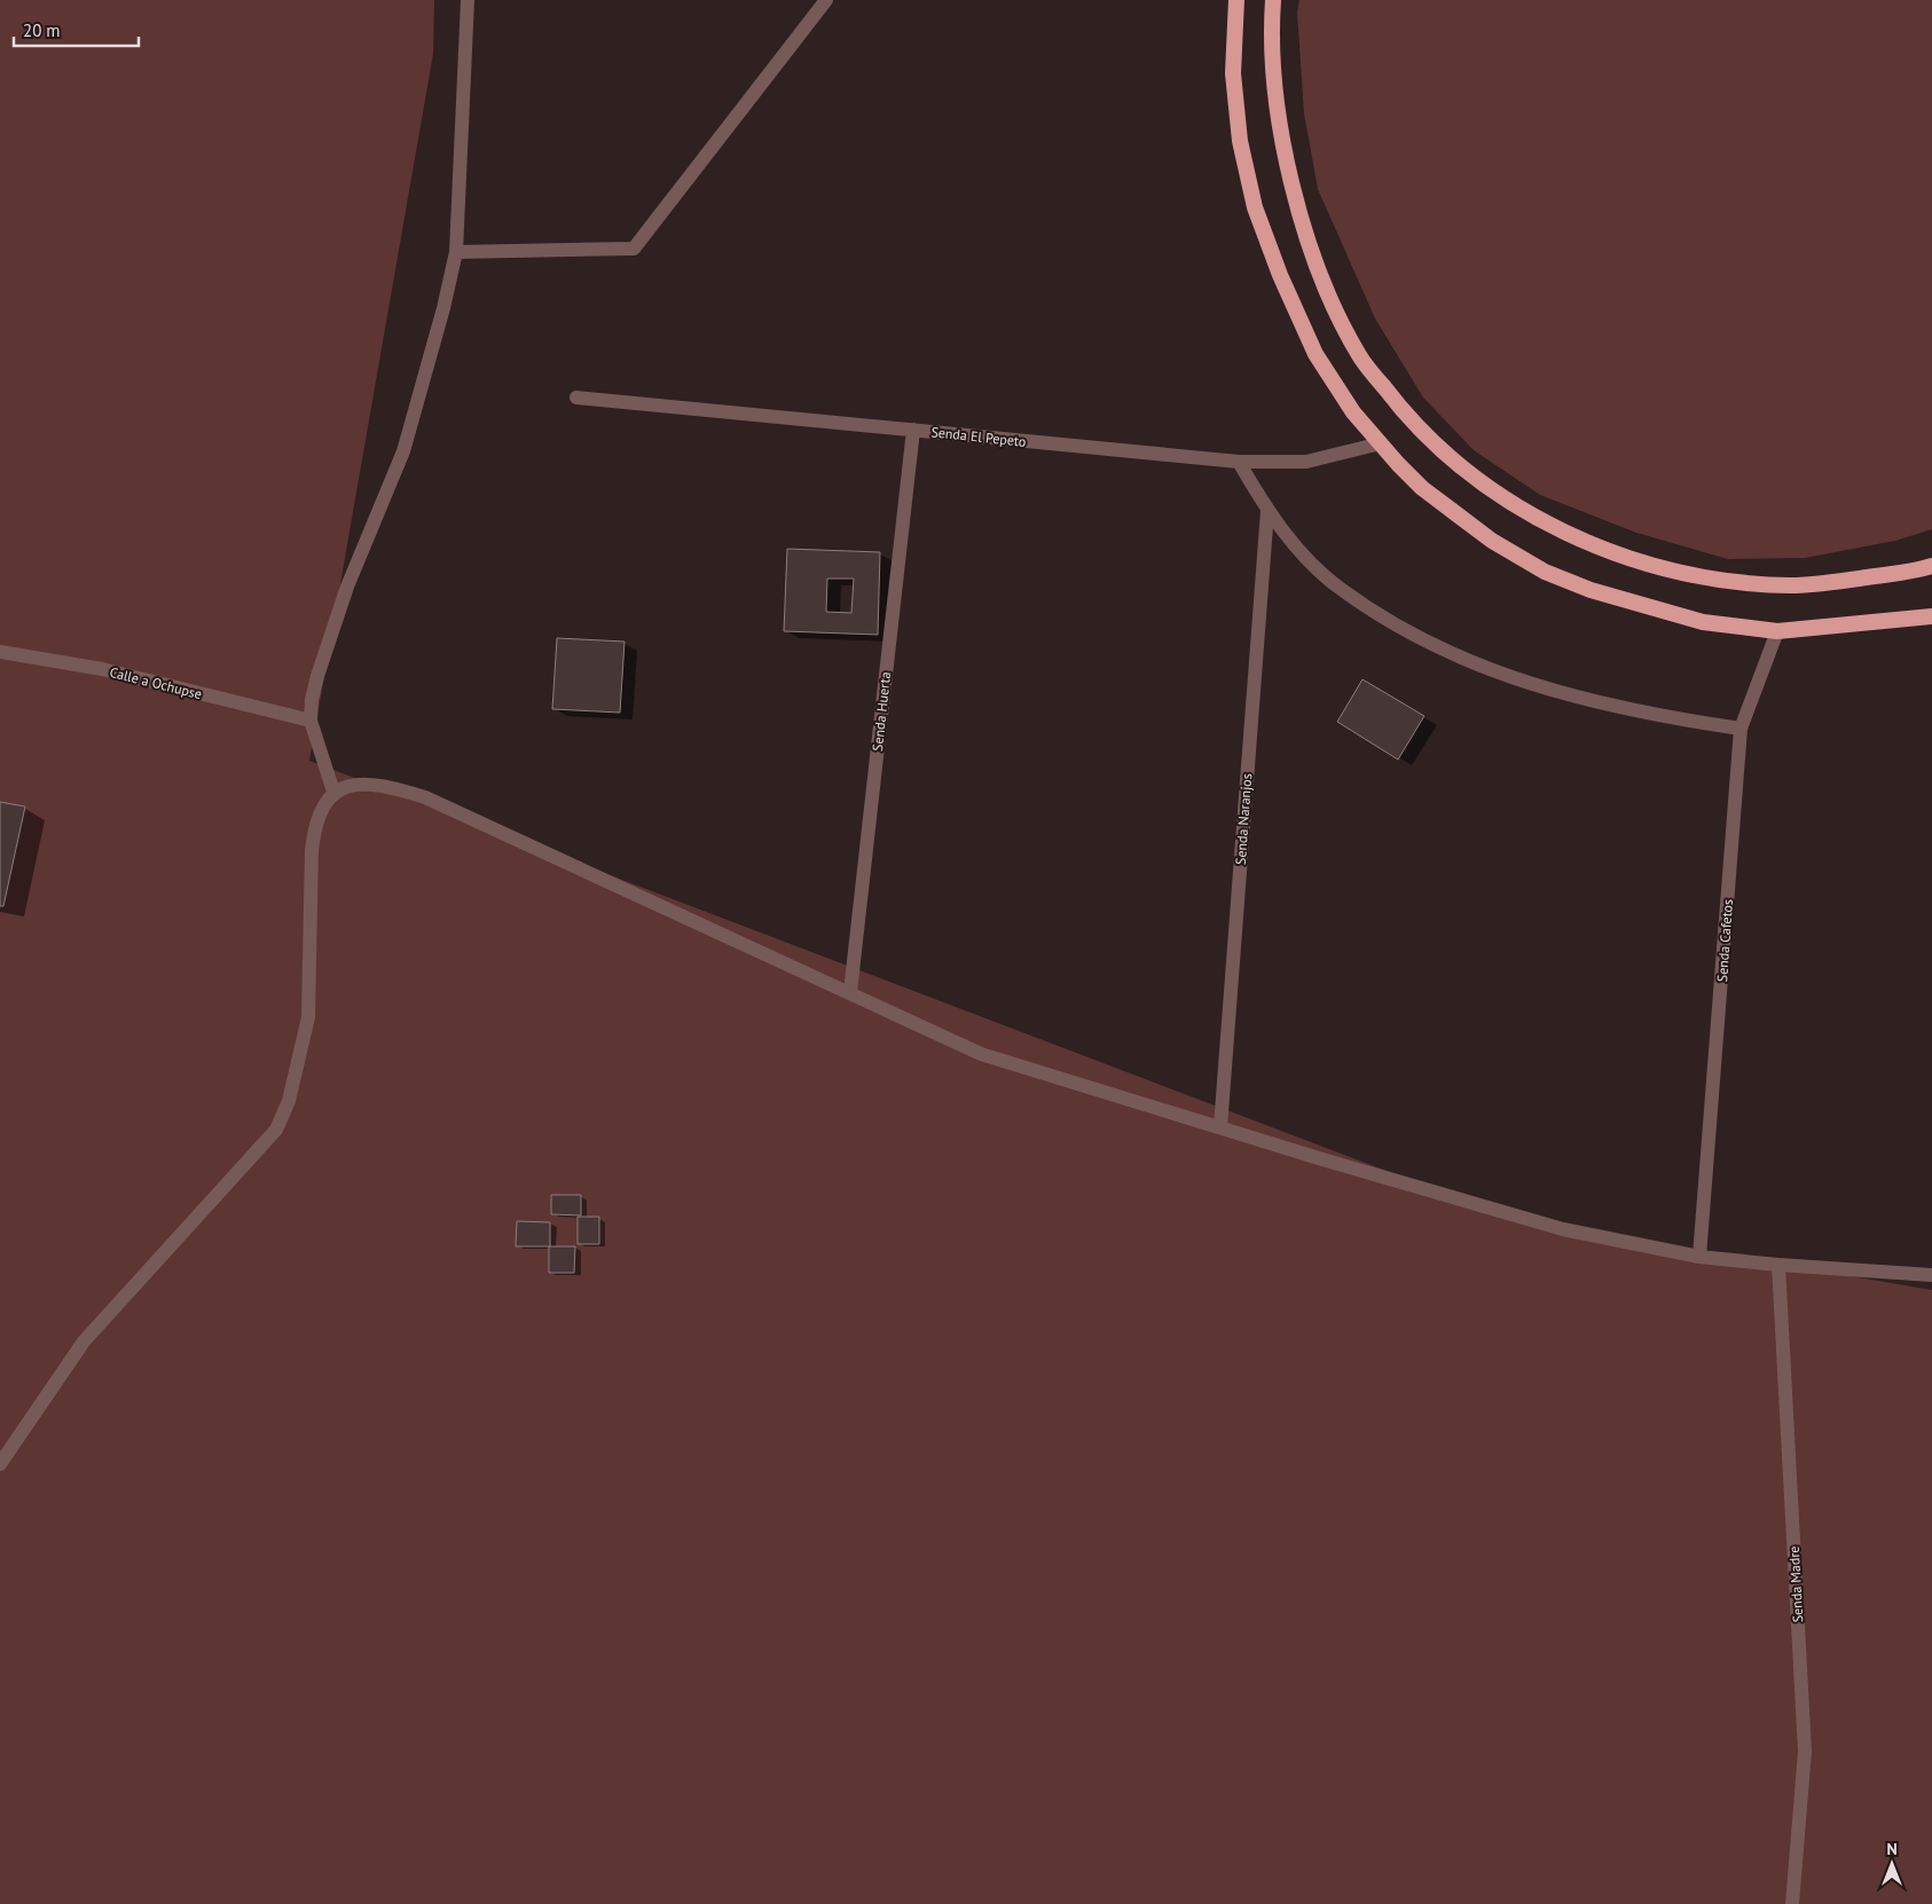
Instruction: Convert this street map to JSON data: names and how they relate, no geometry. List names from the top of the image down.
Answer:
{
  "streets": {
    "street": [
      "Senda El Pepeto",
      "Calle a Ochupse",
      "Senda Huerta",
      "Senda Naranjos",
      "Senda Cafetos",
      "Senda Madre"
    ]
  },
  "crossings": [
    ["Senda El Pepeto", "Senda Huerta"]
  ],
  "scale_bar": "20 m",
  "north": "top"
}
